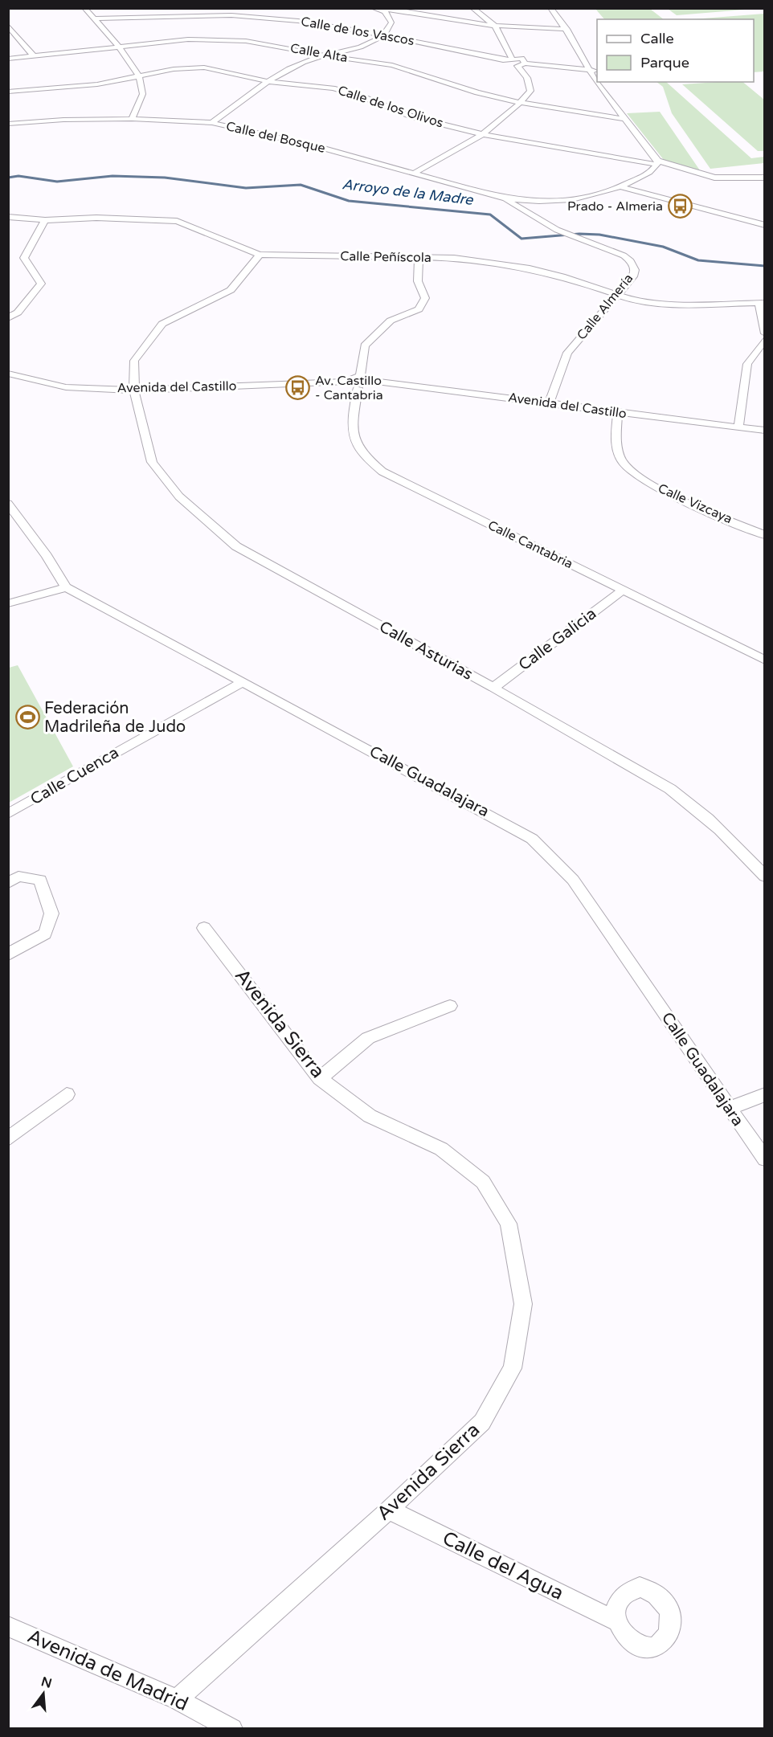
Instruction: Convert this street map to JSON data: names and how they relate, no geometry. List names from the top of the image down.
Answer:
{
  "streets": {
    "street": [
      "Calle de los Vascos",
      "Calle Alta",
      "Calle de los Olivos",
      "Calle del Bosque",
      "Calle Peñíscola",
      "Calle Almería",
      "Avenida del Castillo",
      "Calle Vizcaya",
      "Calle Cantabria",
      "Calle Galicia",
      "Calle Asturias",
      "Calle Cuenca",
      "Calle Guadalajara",
      "Avenida Sierra",
      "Calle del Agua",
      "Avenida de Madrid"
    ]
  },
  "crossings": [
    ["Calle del Bosque", "Calle Almería"],
    ["Calle Peñíscola", "Calle Almería"],
    ["Calle Peñíscola", "Calle Asturias"],
    ["Calle Almería", "Avenida del Castillo"],
    ["Avenida del Castillo", "Calle Vizcaya"],
    ["Avenida del Castillo", "Calle Asturias"],
    ["Calle Cantabria", "Calle Galicia"],
    ["Calle Galicia", "Calle Asturias"],
    ["Calle Cuenca", "Calle Guadalajara"],
    ["Avenida Sierra", "Calle del Agua"],
    ["Avenida Sierra", "Avenida de Madrid"]
  ],
  "water": ["Arroyo de la Madre"],
  "places": {
    "bus stop": ["Prado - Almeria", "Av. Castillo - Cantabria"],
    "sports": ["Federación Madrileña de Judo"]
  },
  "legend": ["Calle", "Parque"],
  "north": "top"
}
